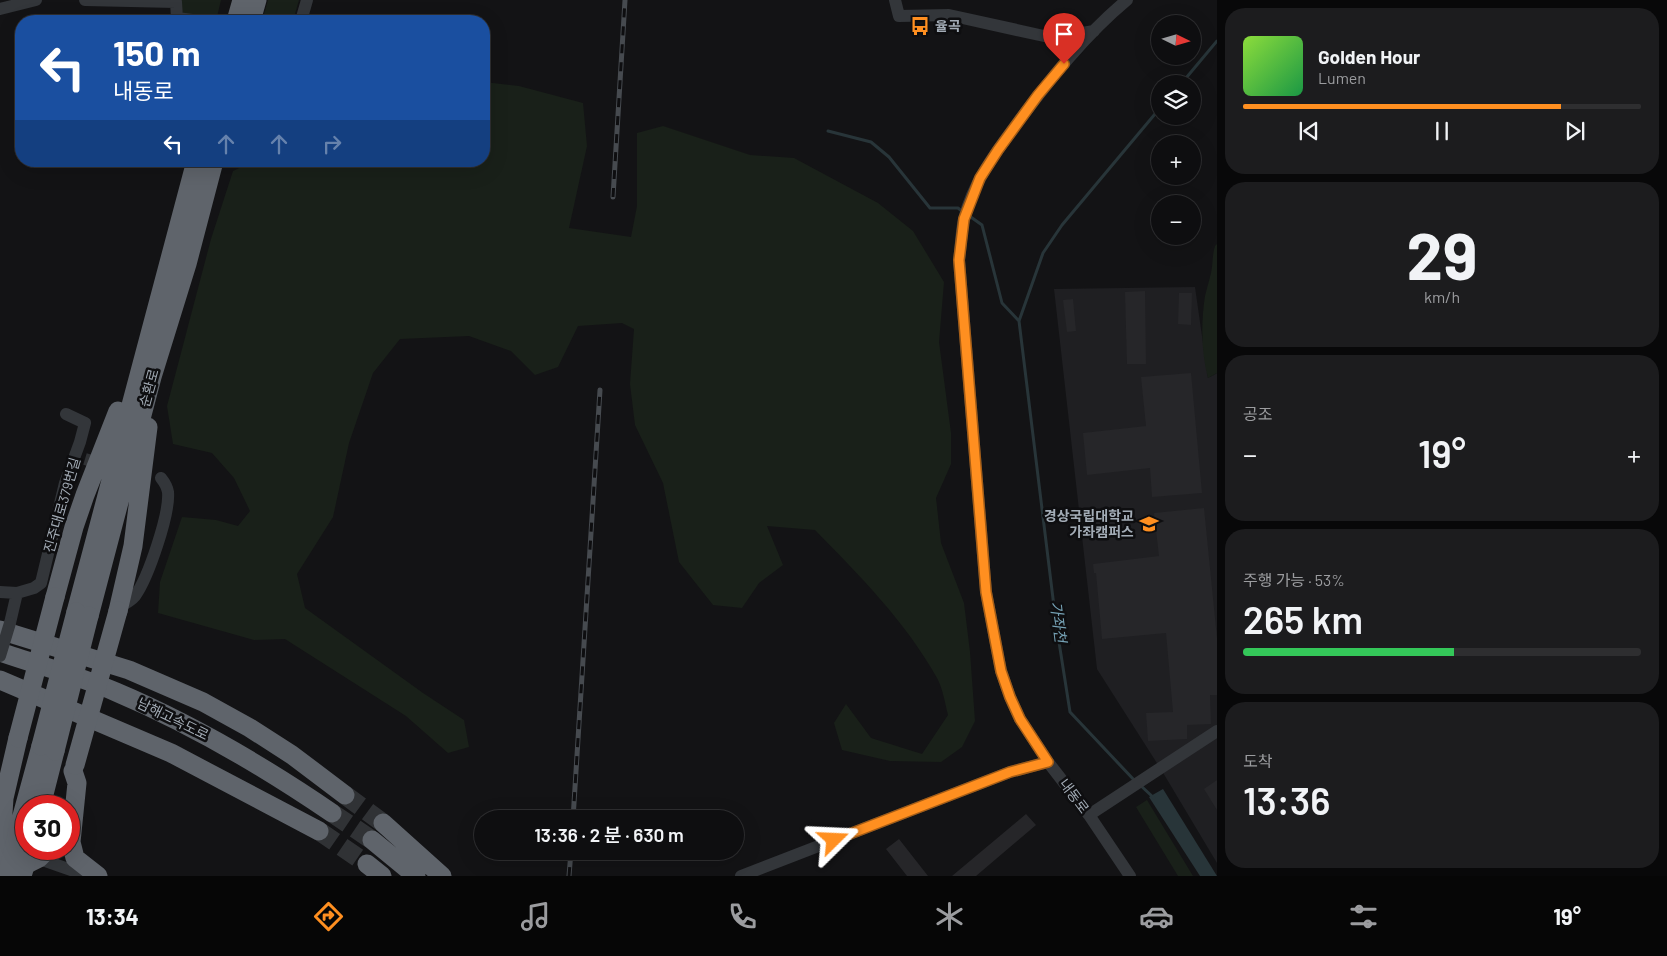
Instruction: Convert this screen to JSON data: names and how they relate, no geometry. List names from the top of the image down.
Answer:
{
  "streets": {
    "highway": ["순환로", "남해고속도로"],
    "street": ["진주대로379번길", "내동로"]
  },
  "water": ["가좌천"],
  "places": {
    "bus stop": ["율곡"],
    "school or university": ["경상국립대학교 가좌캠퍼스"]
  },
  "north": "right",
  "page": {
    "map_buttons": ["+", "−"],
    "turn": ["150 m", "내동로"],
    "song": ["Golden Hour", "Lumen"],
    "tile": [
      ["29", "km/h"],
      "공조",
      ["주행 가능 · 53%", "265 km"],
      ["도착", "13:36"]
    ],
    "heat": ["−", "19°", "+"],
    "limit": "30",
    "trip": "13:36 · 2 분 · 630 m",
    "tabs": ["13:34", "19°"]
  }
}
